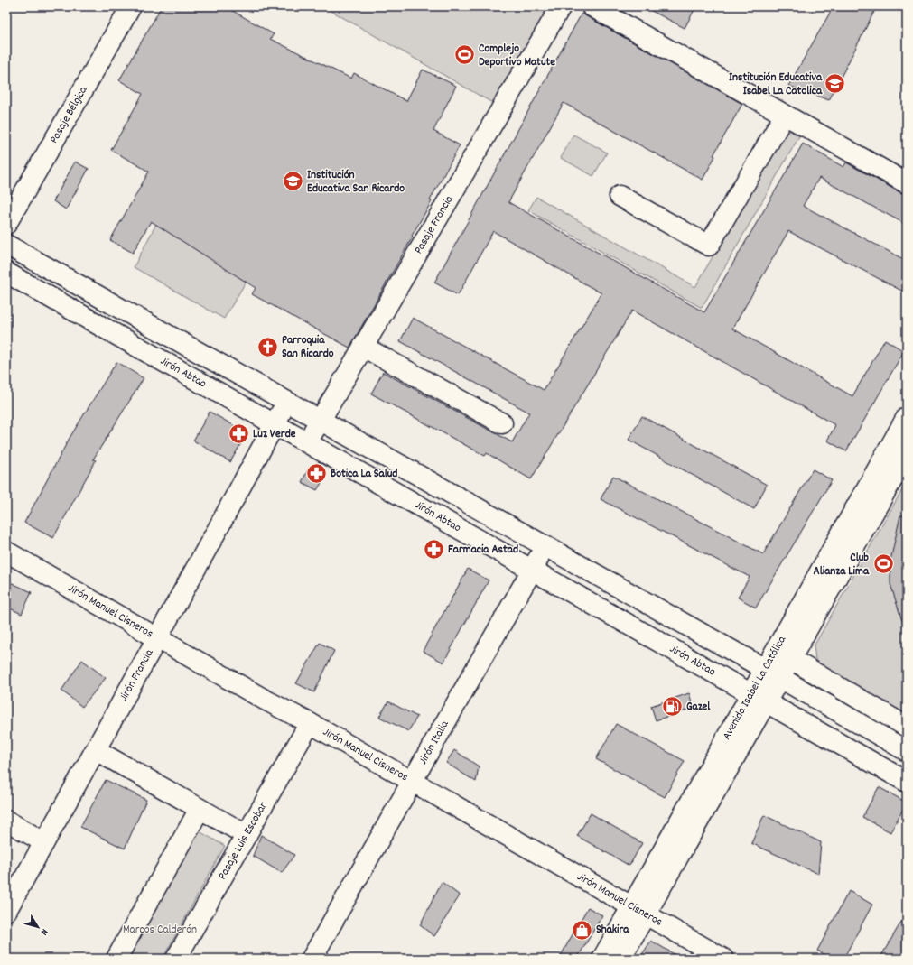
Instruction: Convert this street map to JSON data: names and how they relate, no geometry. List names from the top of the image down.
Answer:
{
  "streets": {
    "street": [
      "Pasaje Bélgica",
      "Pasaje Francia",
      "Jirón Abtao",
      "Jirón Manuel Cisneros",
      "Jirón Francia",
      "Avenida Isabel La Católica",
      "Jirón Italia",
      "Pasaje Luis Escobar"
    ]
  },
  "crossings": [
    ["Pasaje Francia", "Jirón Abtao"],
    ["Jirón Abtao", "Jirón Francia"],
    ["Jirón Abtao", "Avenida Isabel La Católica"],
    ["Jirón Abtao", "Jirón Italia"],
    ["Jirón Manuel Cisneros", "Jirón Francia"],
    ["Jirón Manuel Cisneros", "Avenida Isabel La Católica"],
    ["Jirón Manuel Cisneros", "Jirón Italia"],
    ["Jirón Manuel Cisneros", "Pasaje Luis Escobar"]
  ],
  "parks": ["Marcos Calderón"],
  "places": {
    "sports": ["Complejo Deportivo Matute", "Club Alianza Lima"],
    "school or university": ["Institución Educativa Isabel La Catolica", "Institución Educativa San Ricardo"],
    "church": ["Parroquia San Ricardo"],
    "pharmacy": ["Luz Verde", "Botica La Salud", "Farmacia Astad"],
    "fuel station": ["Gazel"],
    "shop": ["Shakira"]
  },
  "north": "bottom right"
}
